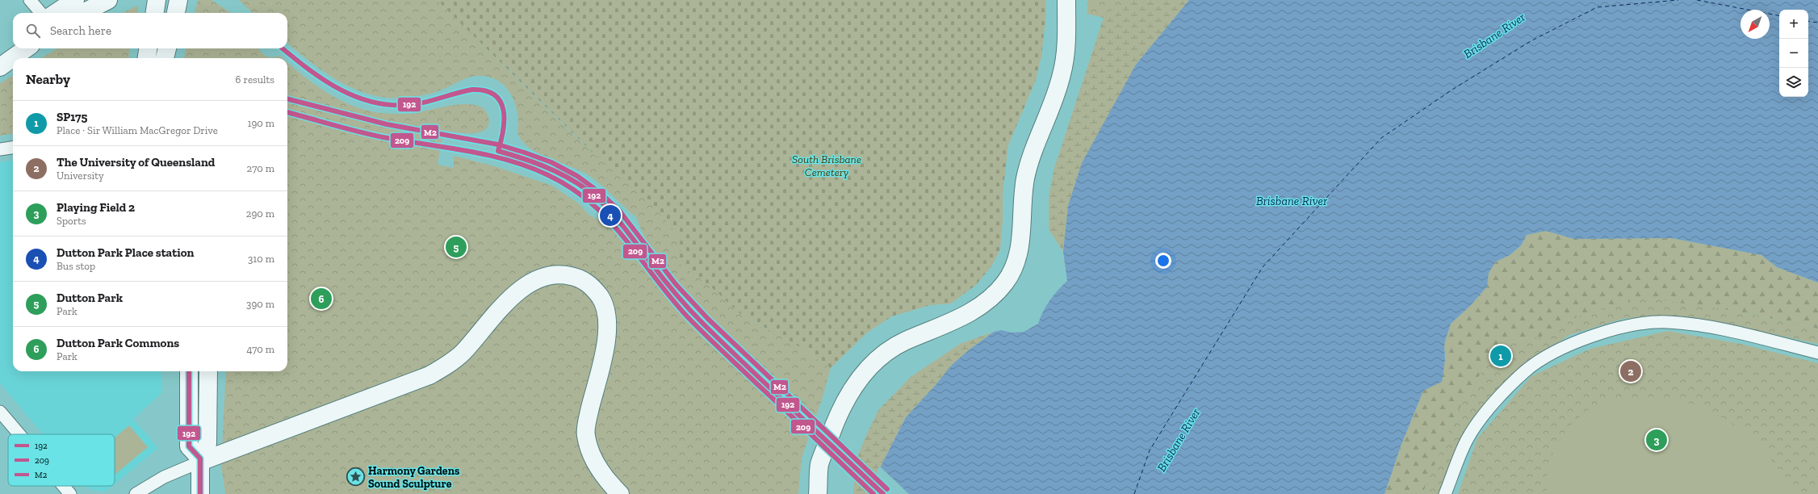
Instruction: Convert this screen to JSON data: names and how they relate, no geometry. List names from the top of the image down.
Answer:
{
  "water": ["Brisbane River"],
  "parks": ["South Brisbane Cemetery"],
  "places": {
    "place": ["Harmony Gardens Sound Sculpture"]
  },
  "lines": ["transit line 192", "transit line M2", "transit line 209"],
  "legend": ["192", "209", "M2"],
  "north": "bottom left",
  "page": {
    "map_buttons": ["+", "−"],
    "search": "Search here",
    "heading": ["Nearby", "6 results"],
    "list": [
      {
        "mark": "1",
        "name": "SP175",
        "note": "Place · Sir William MacGregor Drive",
        "value": "190 m"
      },
      {
        "mark": "2",
        "name": "The University of Queensland",
        "note": "University",
        "value": "270 m"
      },
      {
        "mark": "3",
        "name": "Playing Field 2",
        "note": "Sports",
        "value": "290 m"
      },
      {
        "mark": "4",
        "name": "Dutton Park Place station",
        "note": "Bus stop",
        "value": "310 m"
      },
      {
        "mark": "5",
        "name": "Dutton Park",
        "note": "Park",
        "value": "390 m"
      },
      {
        "mark": "6",
        "name": "Dutton Park Commons",
        "note": "Park",
        "value": "470 m"
      }
    ],
    "pins": [
      "4",
      "5",
      "6",
      "1",
      "2",
      "3"
    ]
  }
}
